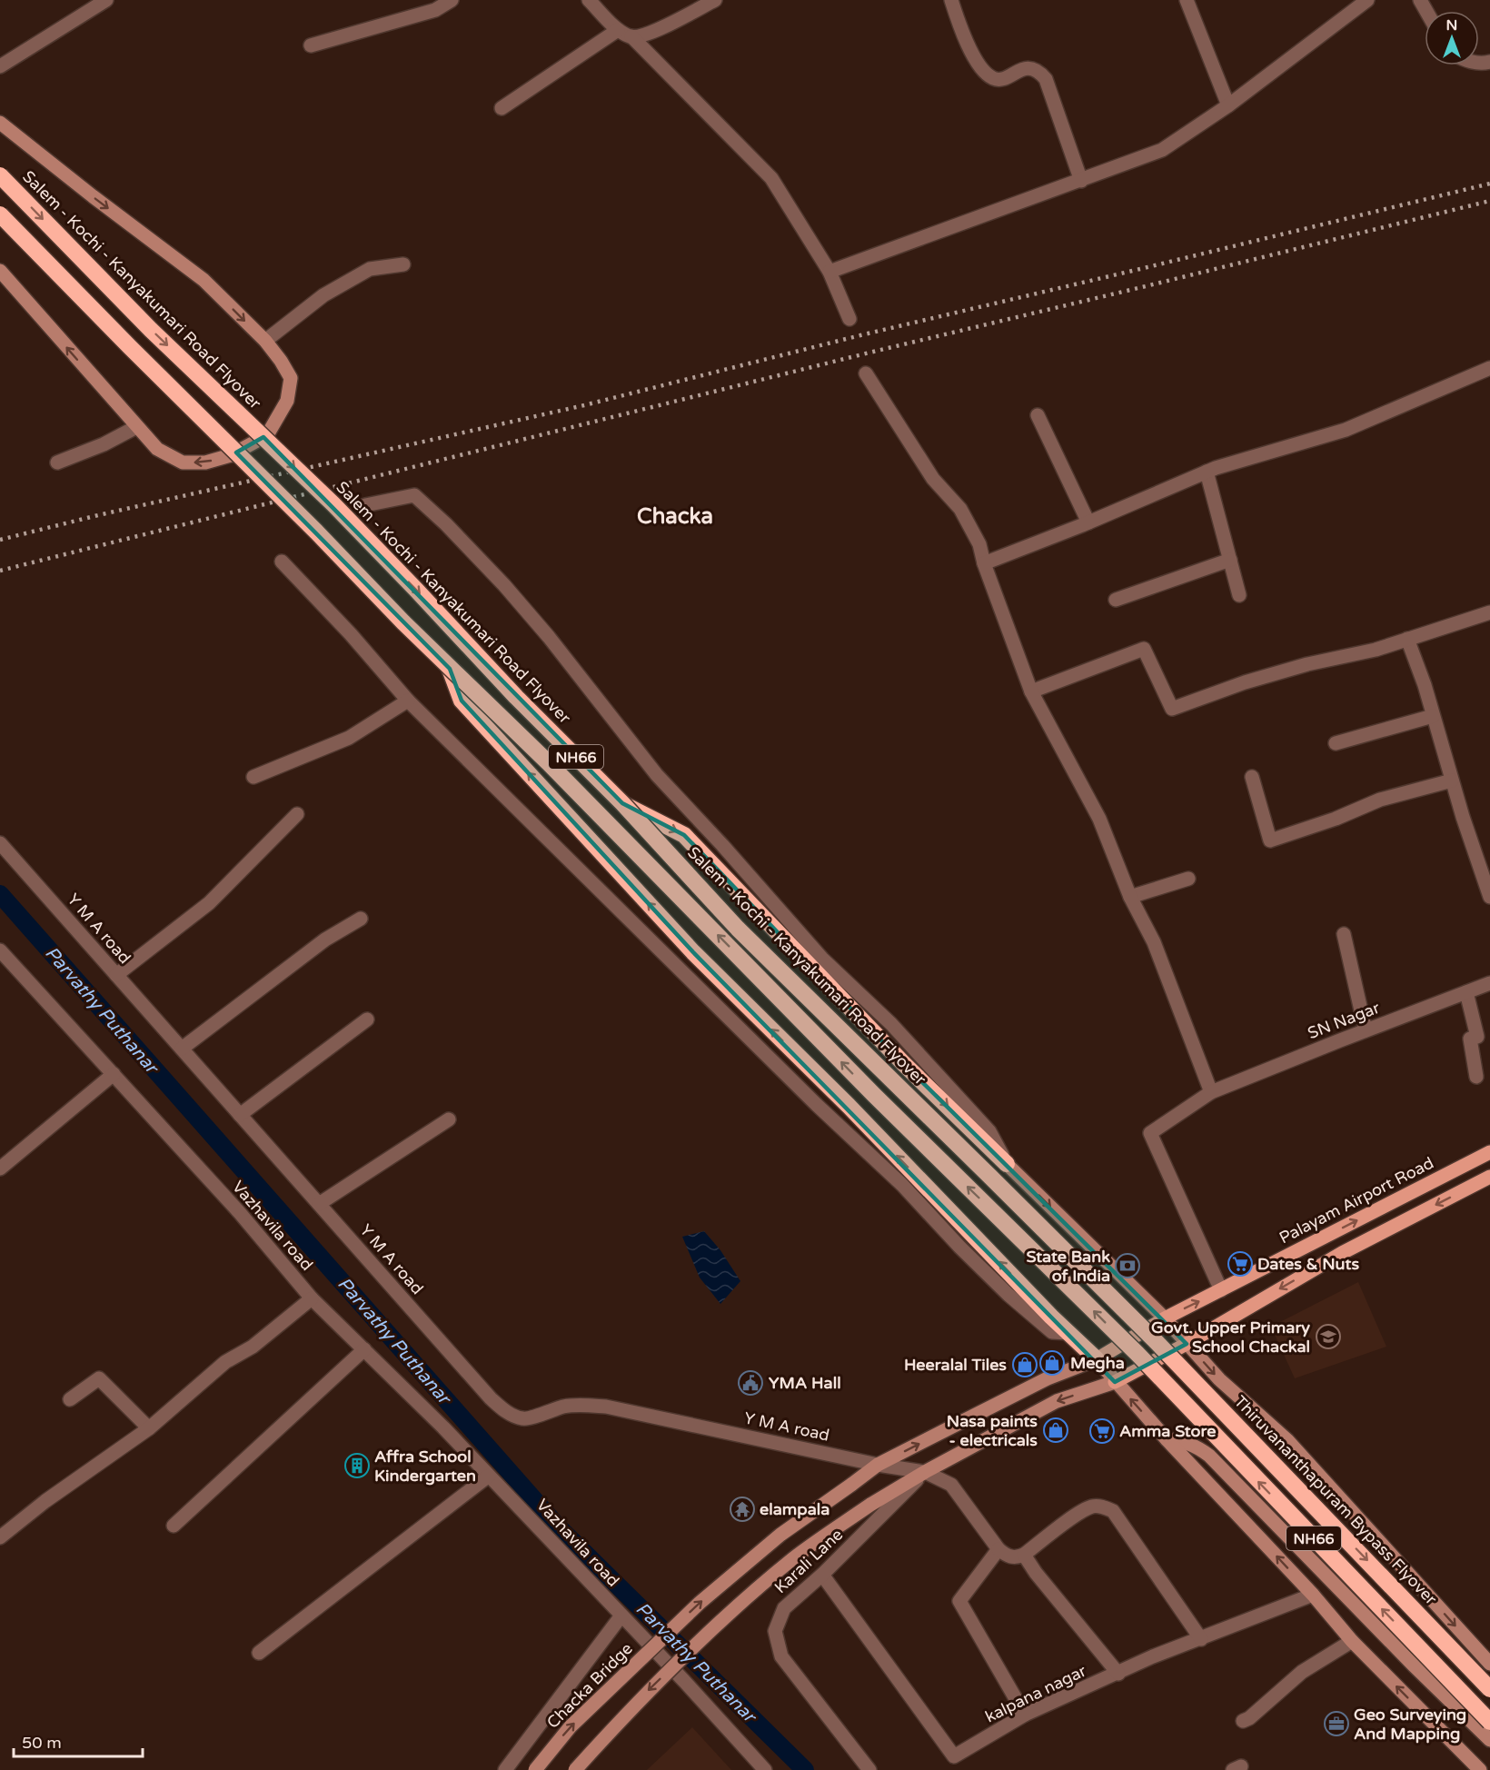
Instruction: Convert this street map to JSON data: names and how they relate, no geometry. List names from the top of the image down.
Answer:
{
  "streets": {
    "highway": ["Salem - Kochi - Kanyakumari Road Flyover", "NH66", "Thiruvananthapuram Bypass Flyover"],
    "main road": ["Palayam Airport Road"],
    "street": [
      "Y M A road",
      "SN Nagar",
      "Vazhavila road",
      "Karali Lane",
      "Chacka Bridge",
      "kalpana nagar"
    ]
  },
  "crossings": [
    ["Salem - Kochi - Kanyakumari Road Flyover", "Thiruvananthapuram Bypass Flyover"],
    ["Y M A road", "Karali Lane"],
    ["Y M A road", "Chacka Bridge"],
    ["SN Nagar", "Palayam Airport Road"],
    ["Palayam Airport Road", "Chacka Bridge"],
    ["Karali Lane", "kalpana nagar"]
  ],
  "districts": ["Chacka"],
  "water": ["Parvathy Puthanar"],
  "places": {
    "supermarket": ["Dates & Nuts", "Amma Store"],
    "bank": ["State Bank of India"],
    "school or university": ["Govt. Upper Primary School Chackal"],
    "shop": ["Megha", "Heeralal Tiles", "Nasa paints - electricals"],
    "public building": ["YMA Hall"],
    "building": ["Affra School Kindergarten"],
    "temple": ["elampala"],
    "office": ["Geo Surveying And Mapping"]
  },
  "scale_bar": "50 m",
  "north": "top"
}
